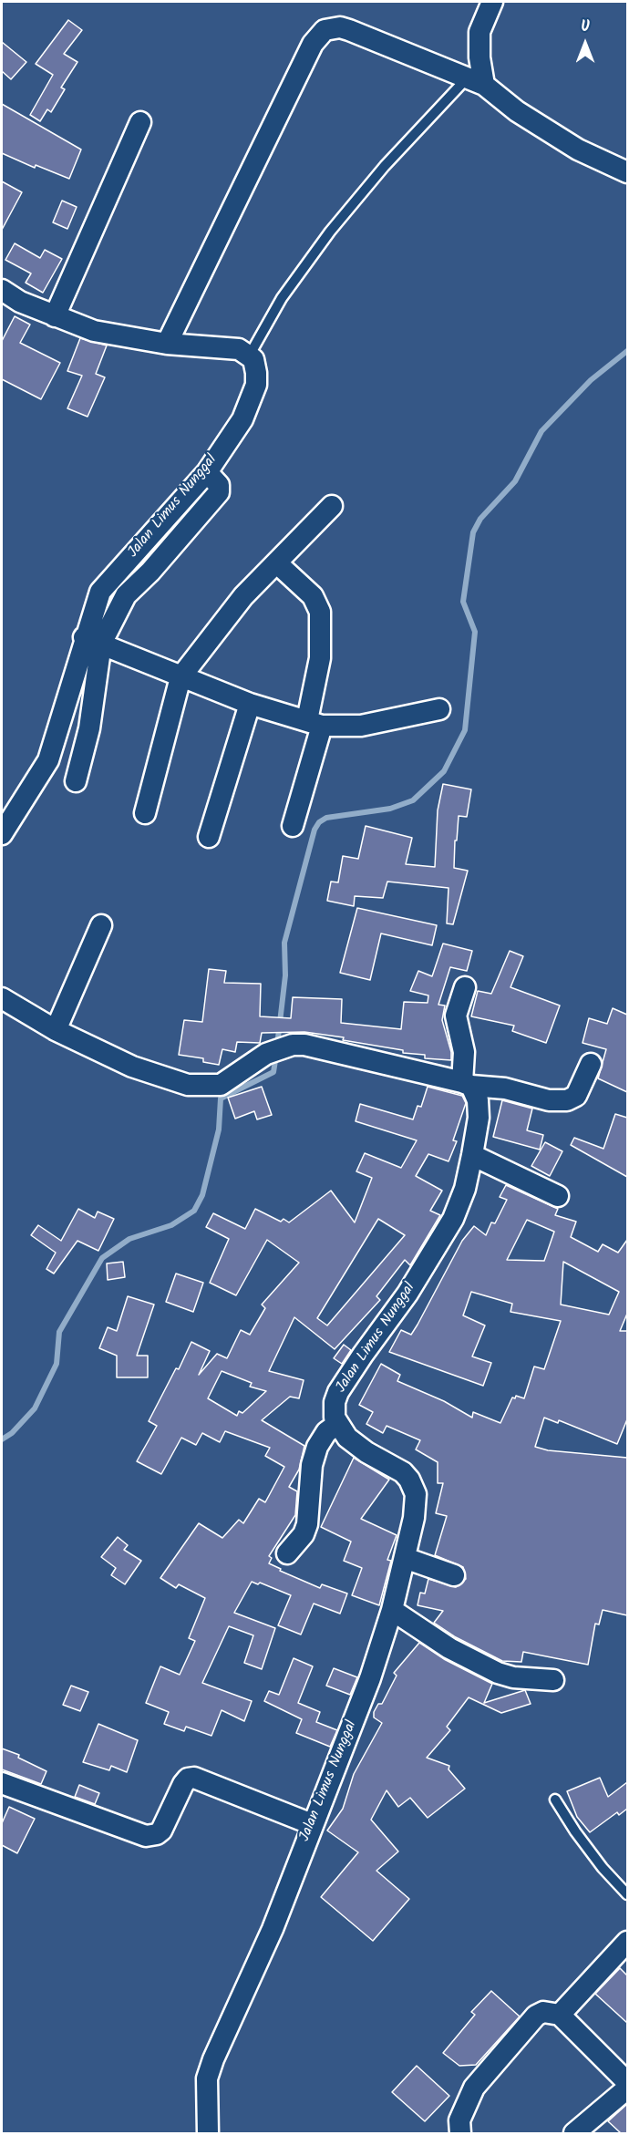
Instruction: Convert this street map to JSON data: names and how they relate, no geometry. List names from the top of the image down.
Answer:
{
  "streets": {
    "street": ["Jalan Limus Nunggal"]
  },
  "north": "top"
}
